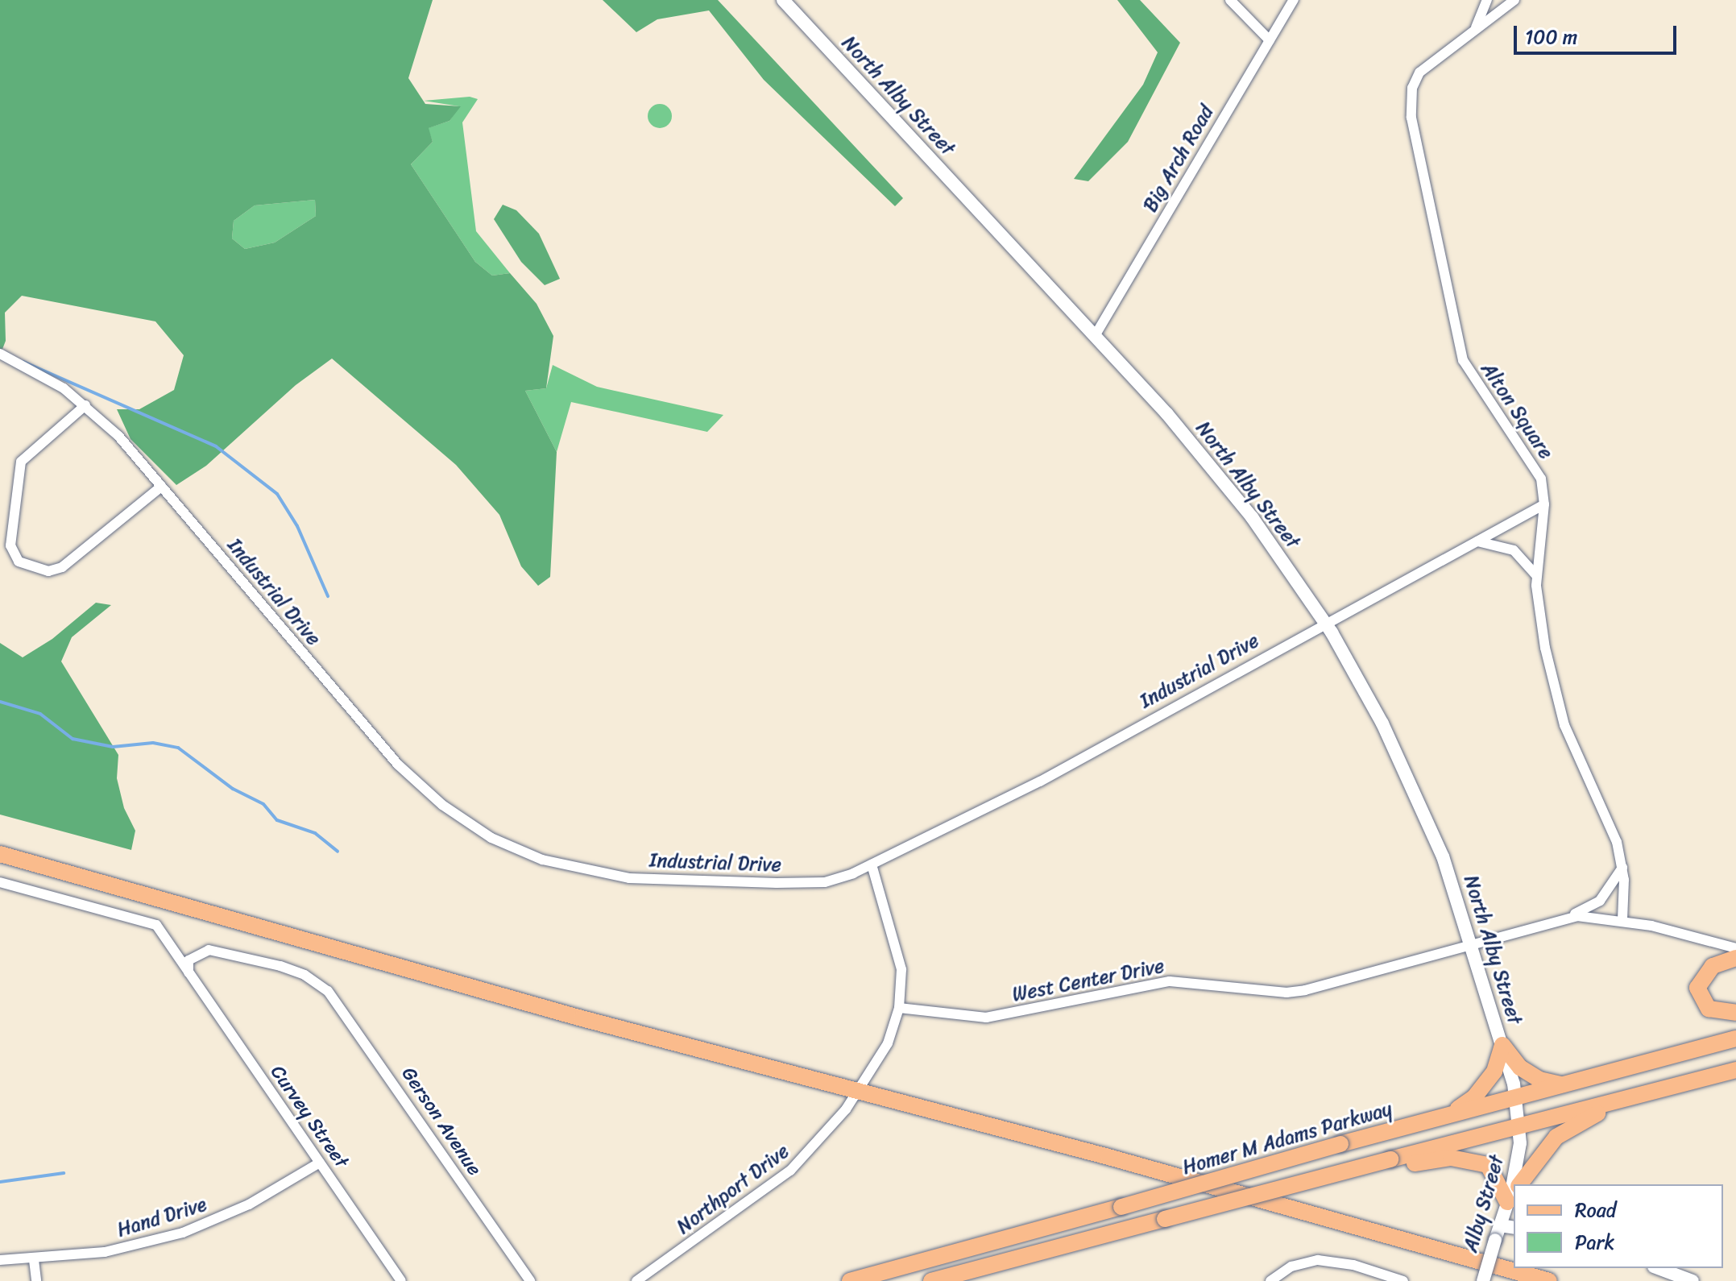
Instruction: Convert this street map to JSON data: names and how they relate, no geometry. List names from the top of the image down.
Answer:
{
  "streets": {
    "main road": ["Homer M Adams Parkway"],
    "street": [
      "North Alby Street",
      "Big Arch Road",
      "Alton Square",
      "Industrial Drive",
      "West Center Drive",
      "Curvey Street",
      "Gerson Avenue",
      "Northport Drive",
      "Alby Street",
      "Hand Drive"
    ]
  },
  "crossings": [
    ["North Alby Street", "Big Arch Road"],
    ["North Alby Street", "Industrial Drive"],
    ["North Alby Street", "West Center Drive"],
    ["North Alby Street", "Homer M Adams Parkway"],
    ["North Alby Street", "Alby Street"],
    ["Alton Square", "Industrial Drive"],
    ["Industrial Drive", "Northport Drive"],
    ["West Center Drive", "Northport Drive"],
    ["Curvey Street", "Gerson Avenue"],
    ["Curvey Street", "Hand Drive"],
    ["Homer M Adams Parkway", "Alby Street"]
  ],
  "legend": ["Road", "Park"],
  "scale_bar": "100 m"
}
